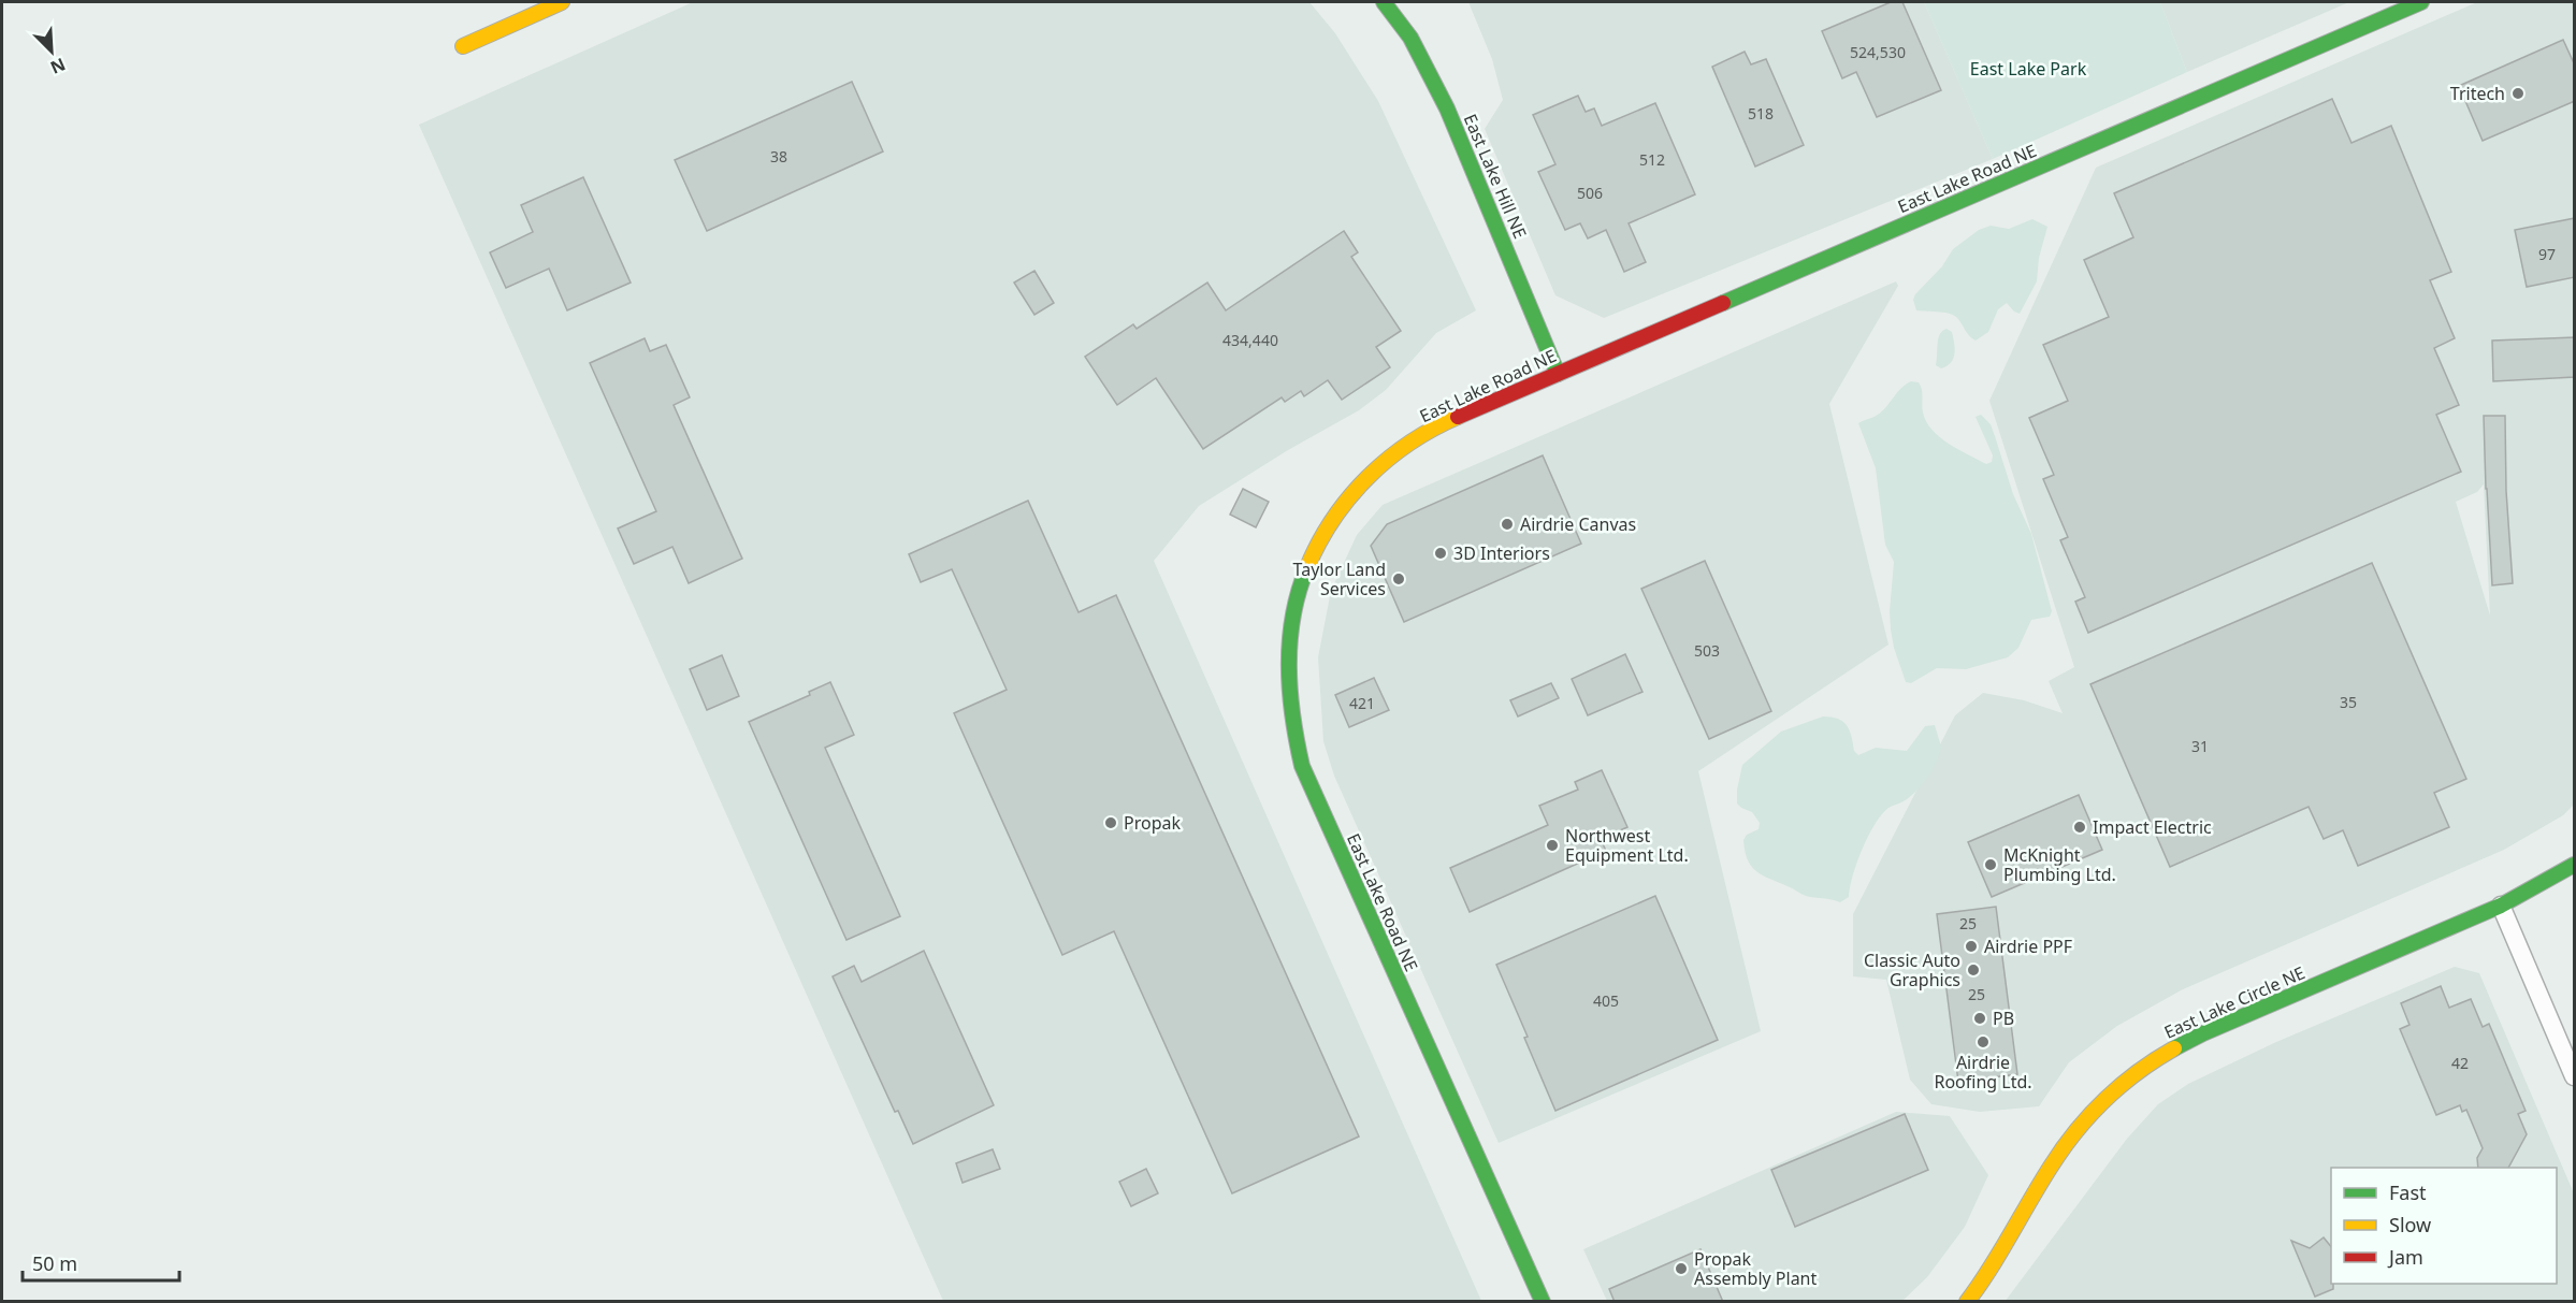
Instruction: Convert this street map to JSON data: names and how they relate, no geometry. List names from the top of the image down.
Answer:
{
  "streets": {
    "street": ["East Lake Hill NE", "East Lake Road NE", "East Lake Circle NE"]
  },
  "crossings": [
    ["East Lake Hill NE", "East Lake Road NE"]
  ],
  "parks": ["East Lake Park"],
  "places": [
    "Tritech",
    "Airdrie Canvas",
    "3D Interiors",
    "Taylor Land Services",
    "Propak",
    "Impact Electric",
    "Northwest Equipment Ltd.",
    "McKnight Plumbing Ltd.",
    "Airdrie PPF",
    "Classic Auto Graphics",
    "PB",
    "Airdrie Roofing Ltd.",
    "Propak Assembly Plant"
  ],
  "house_numbers": [
    "524,530",
    "518",
    "38",
    "512",
    "506",
    "97",
    "434,440",
    "503",
    "35",
    "421",
    "31",
    "25",
    "25",
    "405",
    "42"
  ],
  "legend": ["Fast", "Slow", "Jam"],
  "scale_bar": "50 m",
  "north": "bottom right"
}
